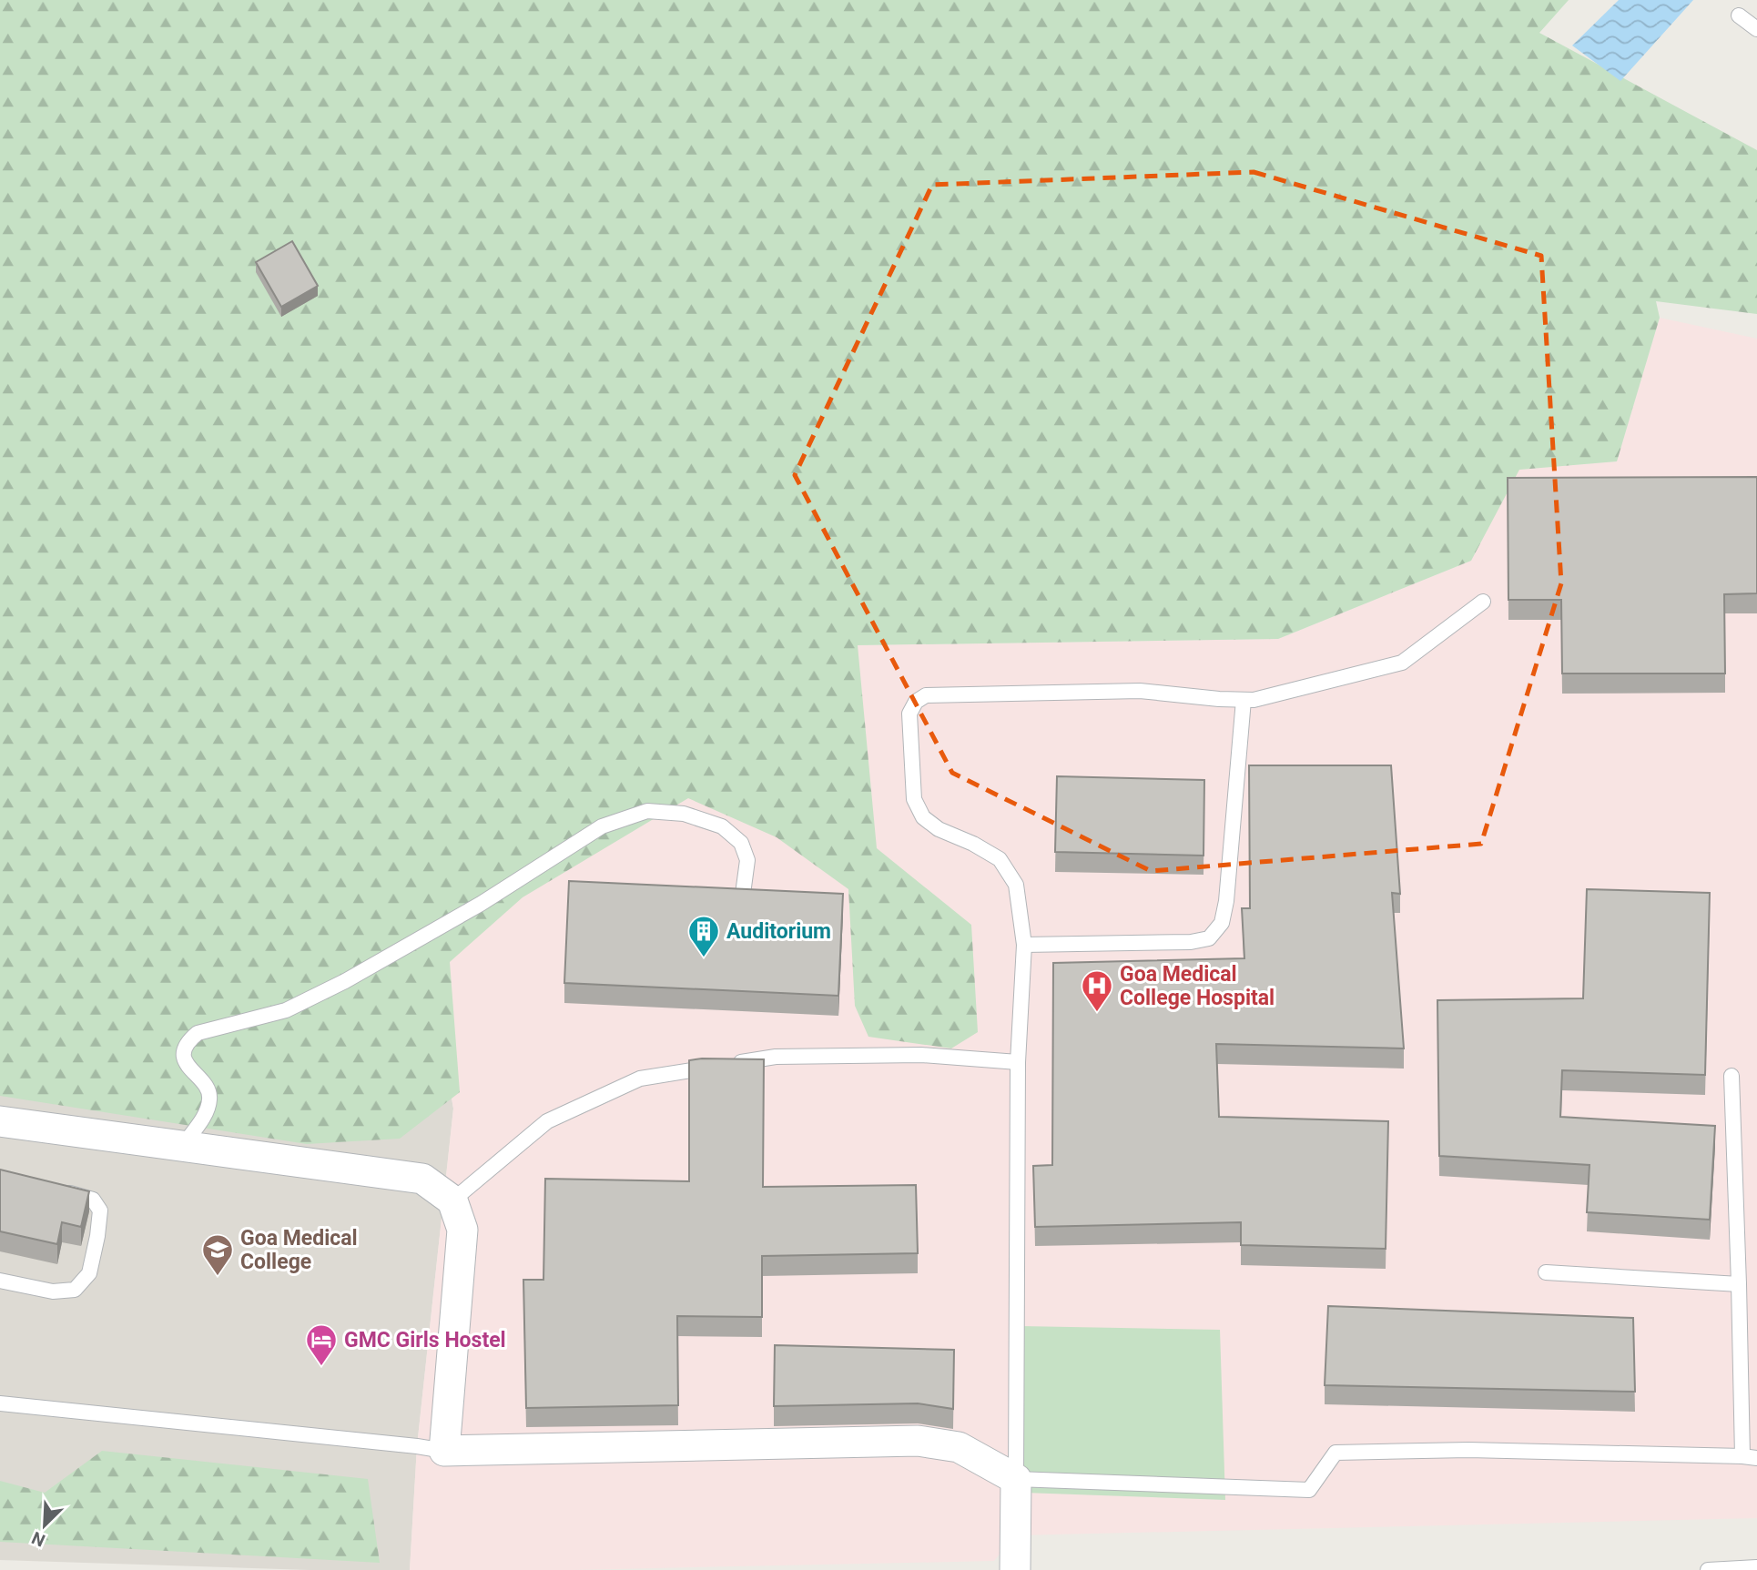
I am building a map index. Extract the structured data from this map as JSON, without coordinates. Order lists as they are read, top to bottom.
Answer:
{
  "places": {
    "building": ["Auditorium"],
    "hospital": ["Goa Medical College Hospital"],
    "school or university": ["Goa Medical College"],
    "hotel": ["GMC Girls Hostel"]
  },
  "north": "bottom left"
}
